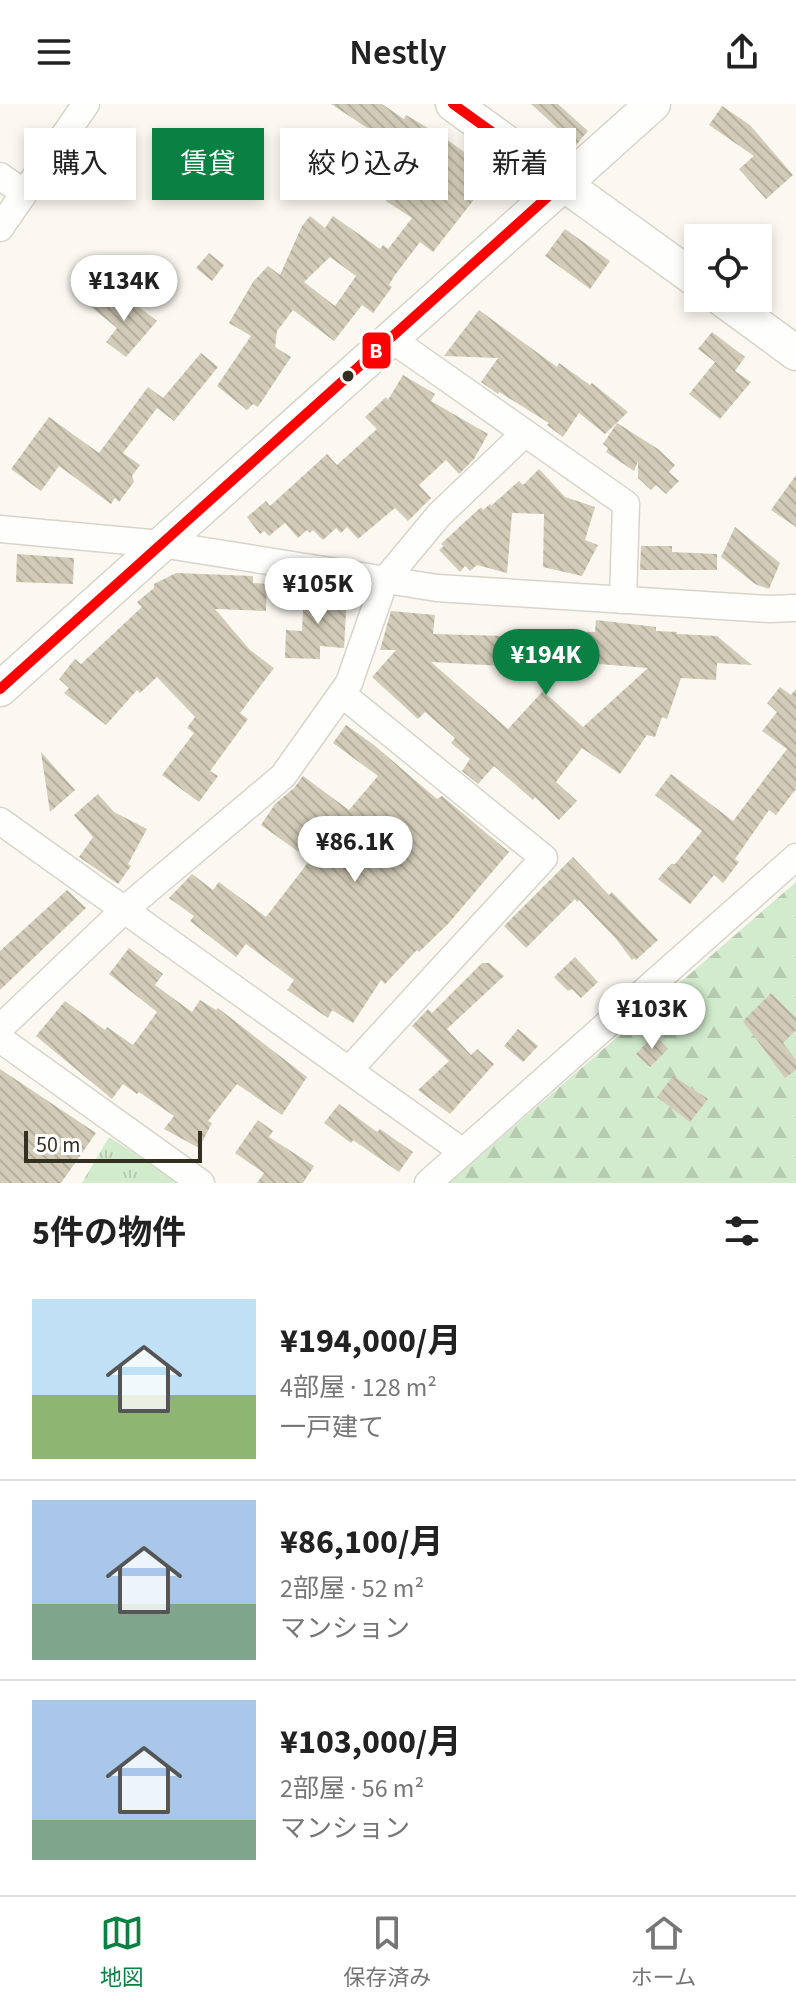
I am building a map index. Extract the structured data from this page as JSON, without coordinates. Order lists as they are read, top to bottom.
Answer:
{
  "lines": ["transit line B"],
  "scale_bar": "50 m",
  "page": {
    "header": "Nestly",
    "chip": [
      "購入",
      "賃貸",
      "絞り込み",
      "新着"
    ],
    "price": [
      "¥134K",
      "¥105K",
      "¥194K",
      "¥86.1K",
      "¥103K"
    ],
    "scale": "50 m",
    "heading": "5件の物件",
    "list": [
      {
        "name": "¥194,000/月",
        "note": "4部屋 · 128 m² · 一戸建て"
      },
      {
        "name": "¥86,100/月",
        "note": "2部屋 · 52 m² · マンション"
      },
      {
        "name": "¥103,000/月",
        "note": "2部屋 · 56 m² · マンション"
      }
    ],
    "tabs": ["地図", "保存済み", "ホーム"]
  }
}
